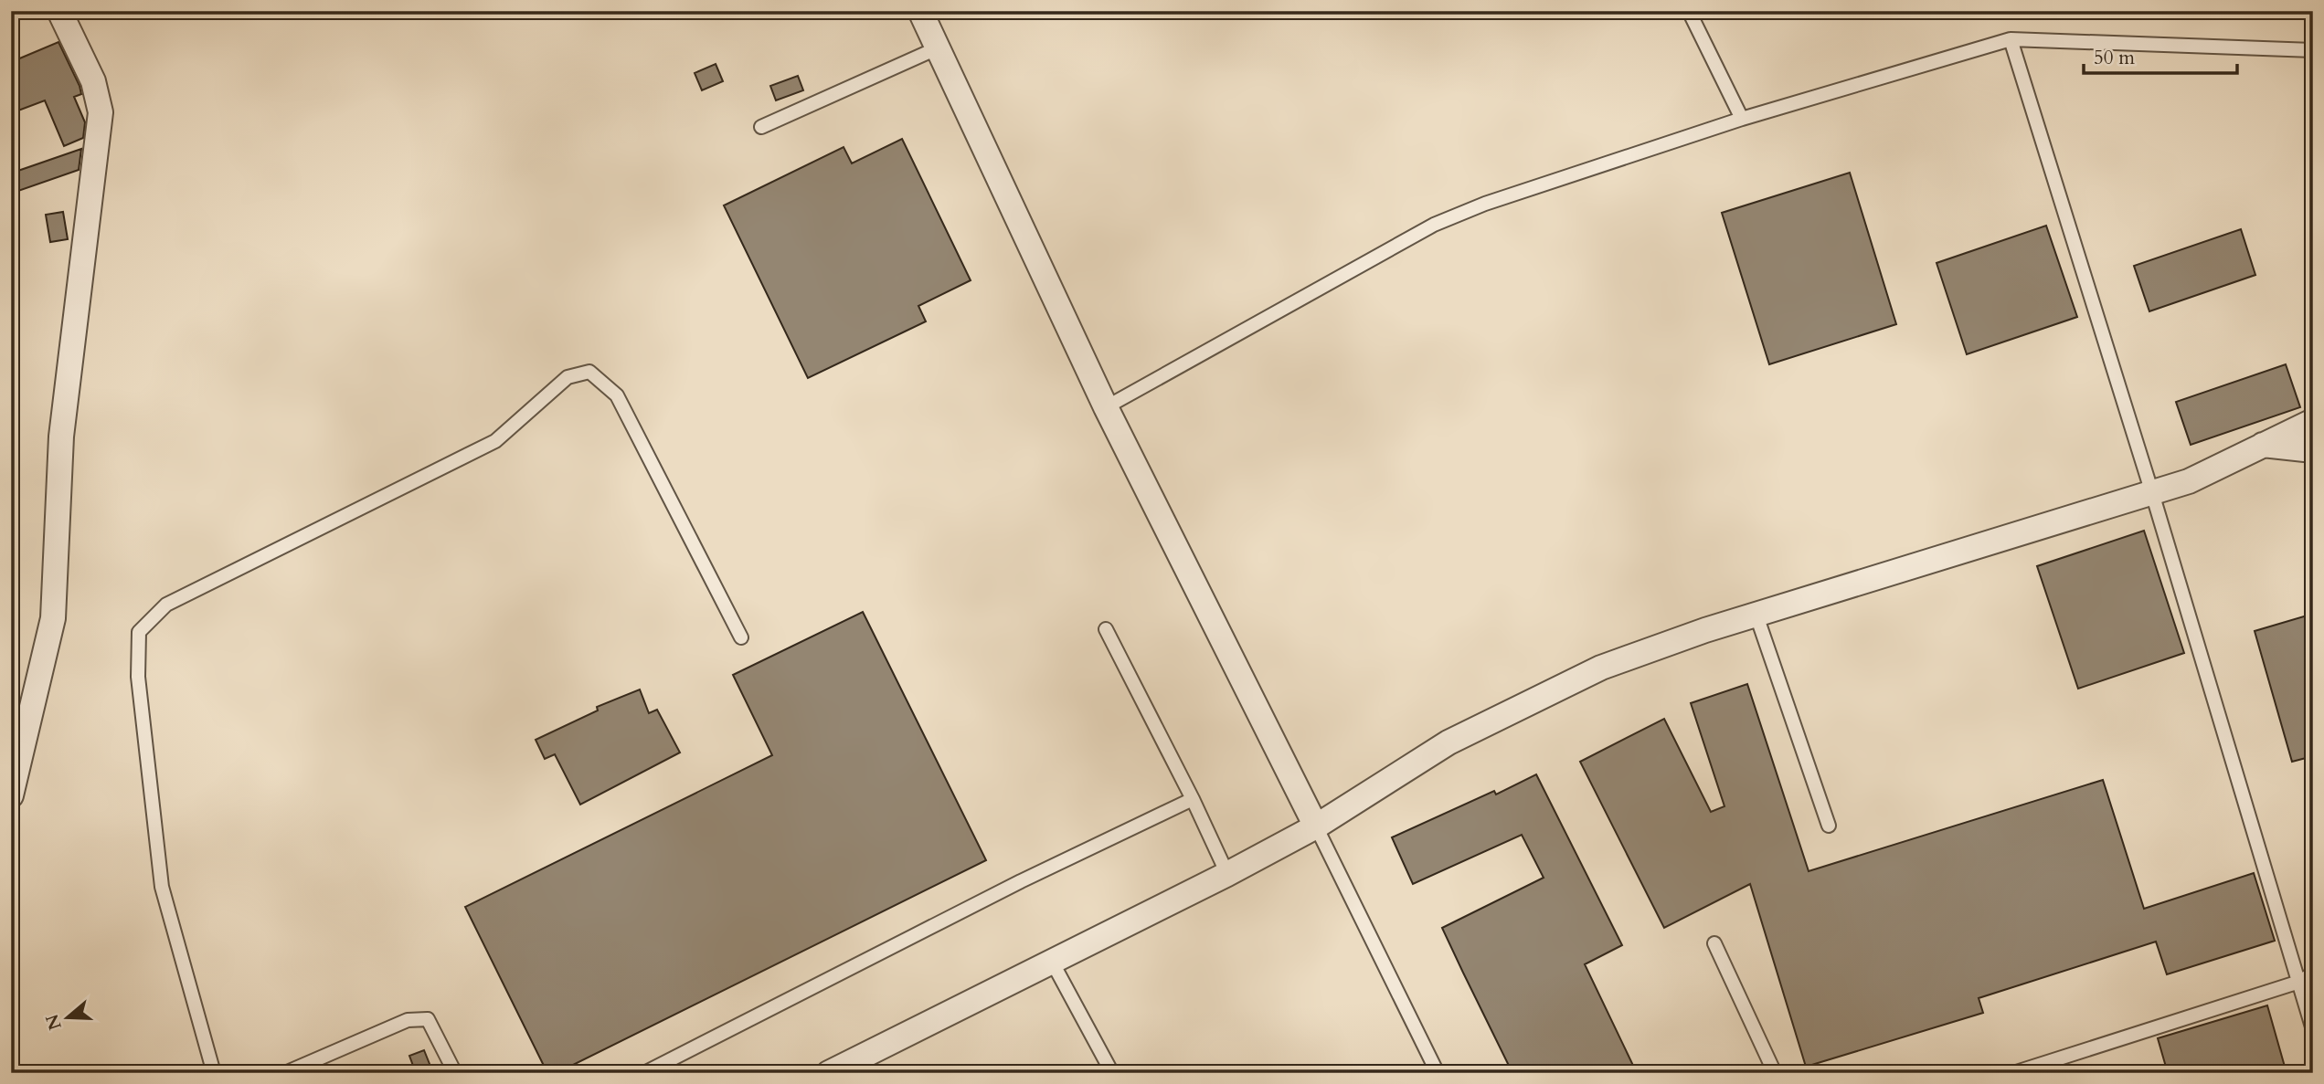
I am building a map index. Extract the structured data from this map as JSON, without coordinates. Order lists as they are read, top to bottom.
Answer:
{
  "scale_bar": "50 m",
  "north": "left"
}
